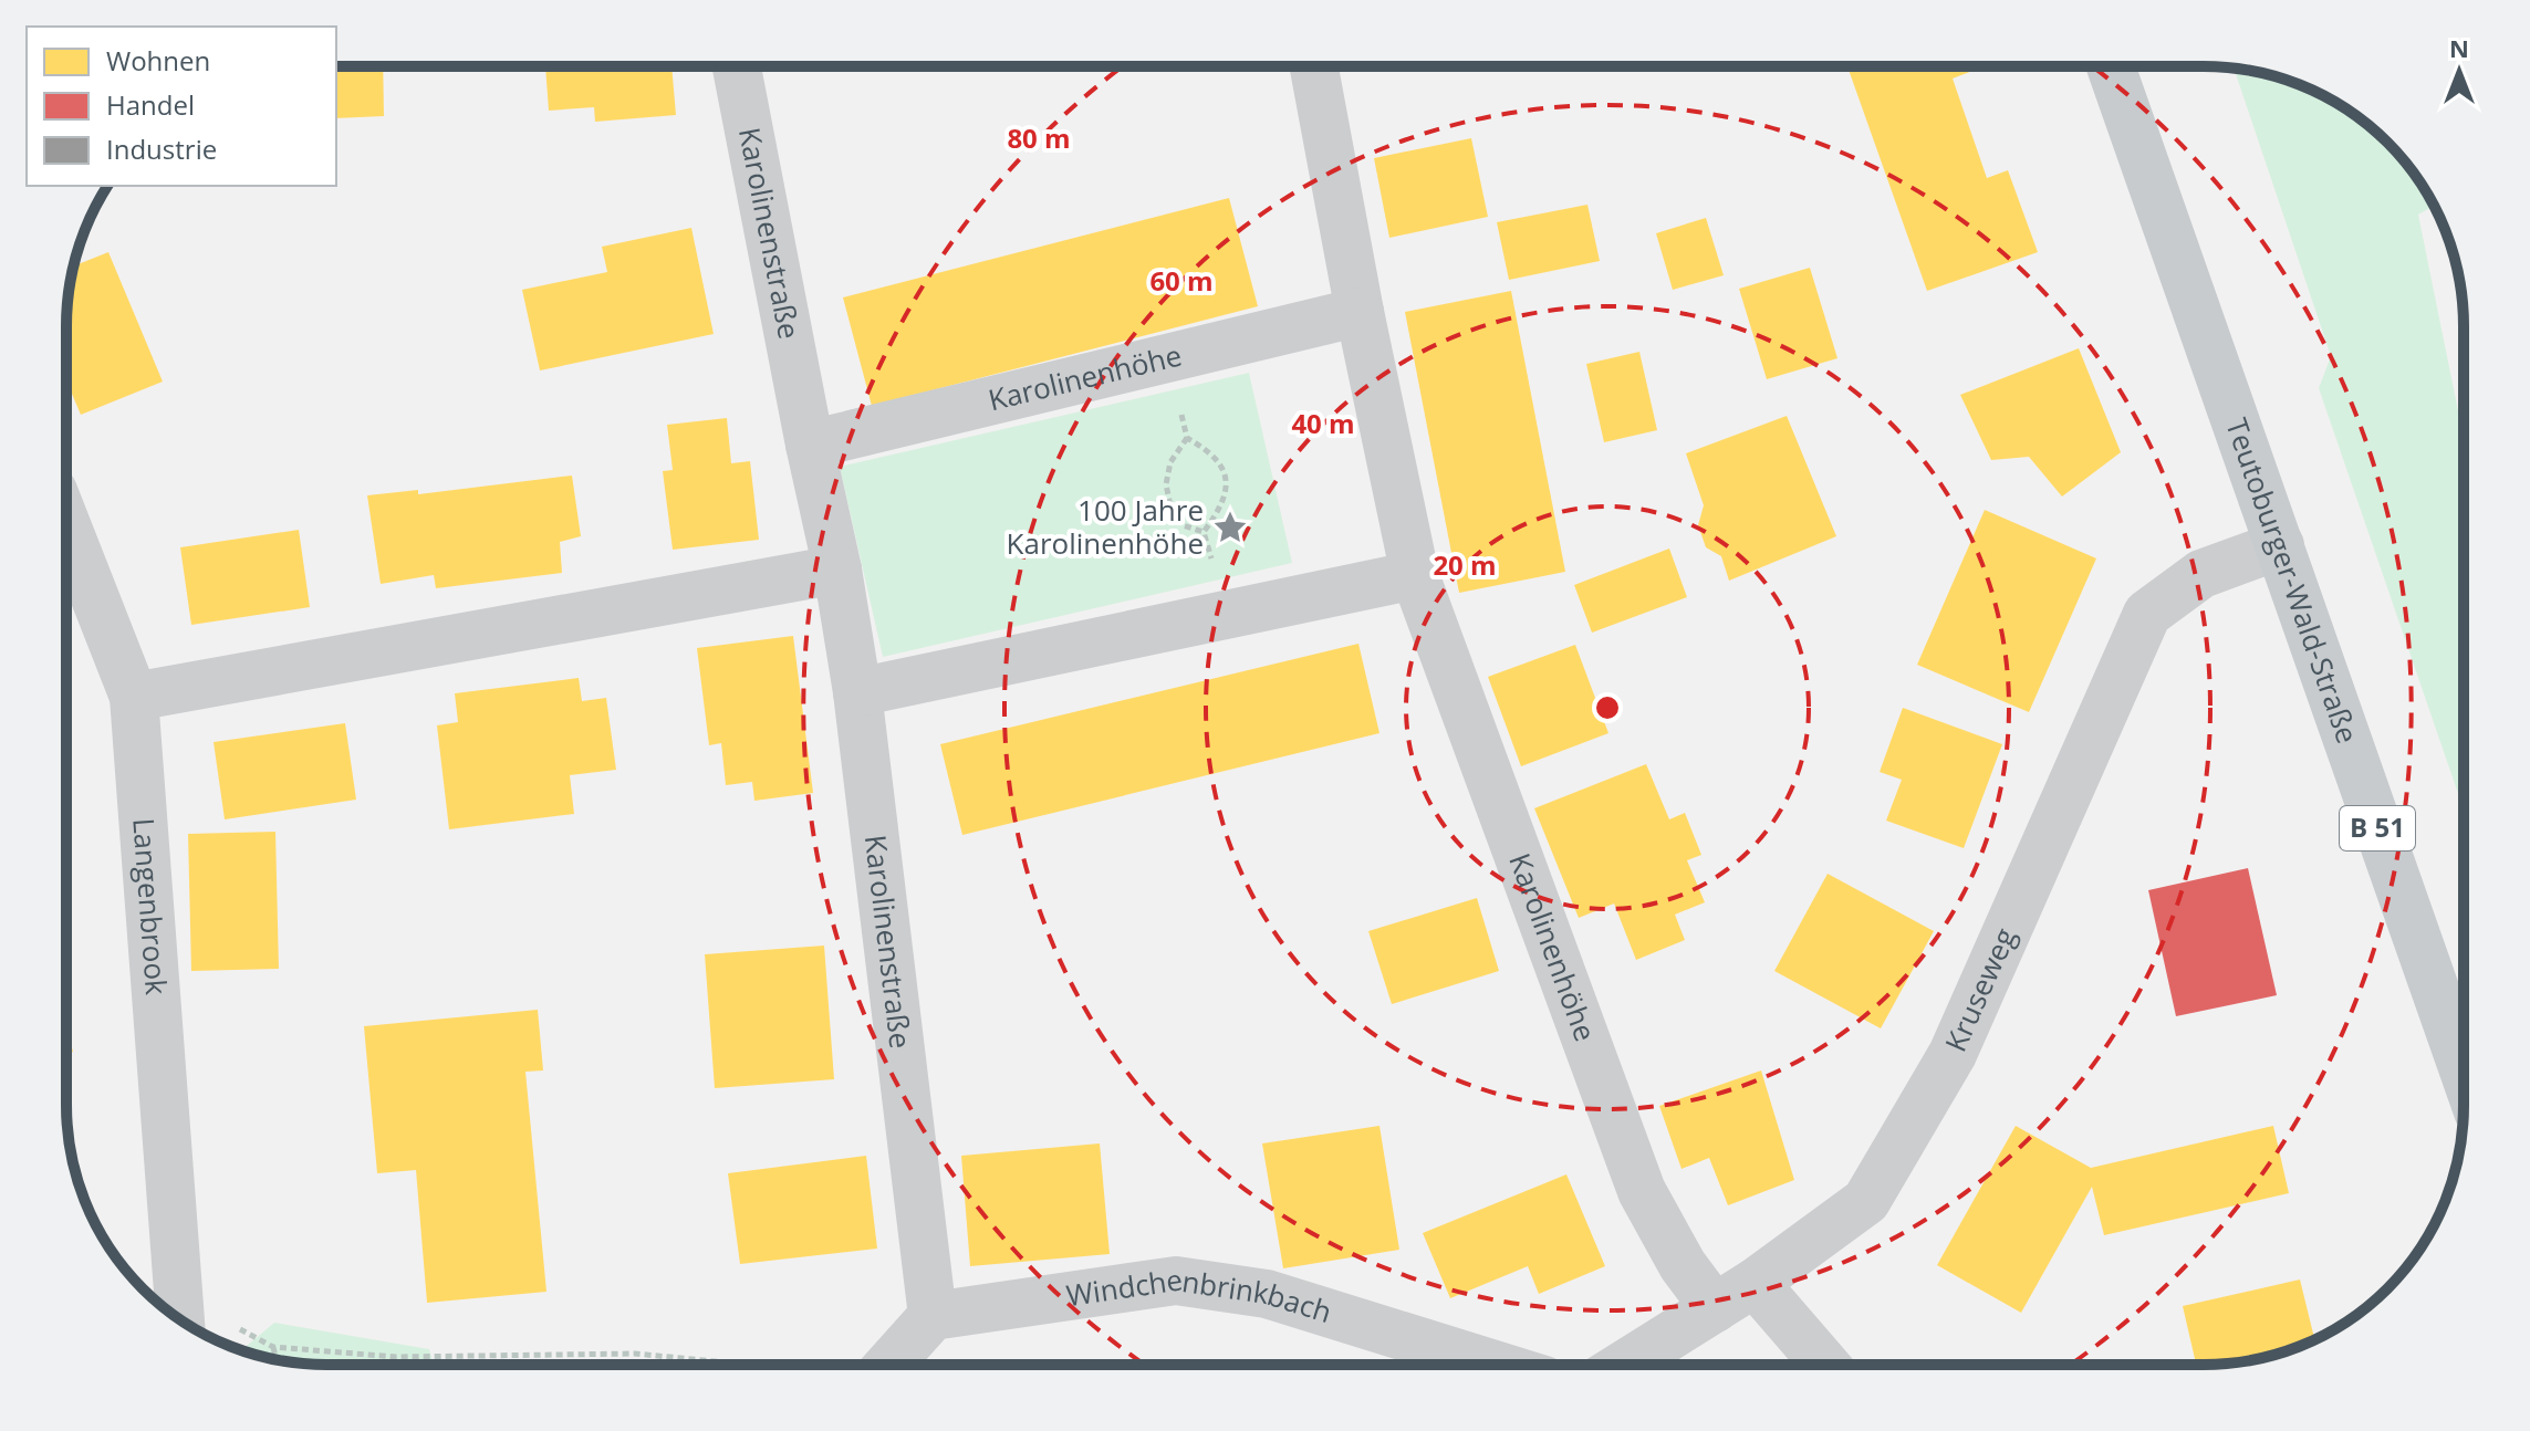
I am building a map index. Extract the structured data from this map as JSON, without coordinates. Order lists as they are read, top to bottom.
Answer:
{
  "streets": {
    "main road": ["Teutoburger-Wald-Straße", "B 51"],
    "street": [
      "Karolinenstraße",
      "Karolinenhöhe",
      "Langenbrook",
      "Kruseweg",
      "Windchenbrinkbach"
    ]
  },
  "crossings": [
    ["Karolinenstraße", "Karolinenhöhe"],
    ["Karolinenstraße", "Windchenbrinkbach"],
    ["Karolinenhöhe", "Kruseweg"],
    ["Teutoburger-Wald-Straße", "Kruseweg"]
  ],
  "places": {
    "place": ["100 Jahre Karolinenhöhe"]
  },
  "legend": ["Wohnen", "Handel", "Industrie"],
  "north": "top",
  "rings": [
    "80 m",
    "60 m",
    "40 m",
    "20 m"
  ]
}
